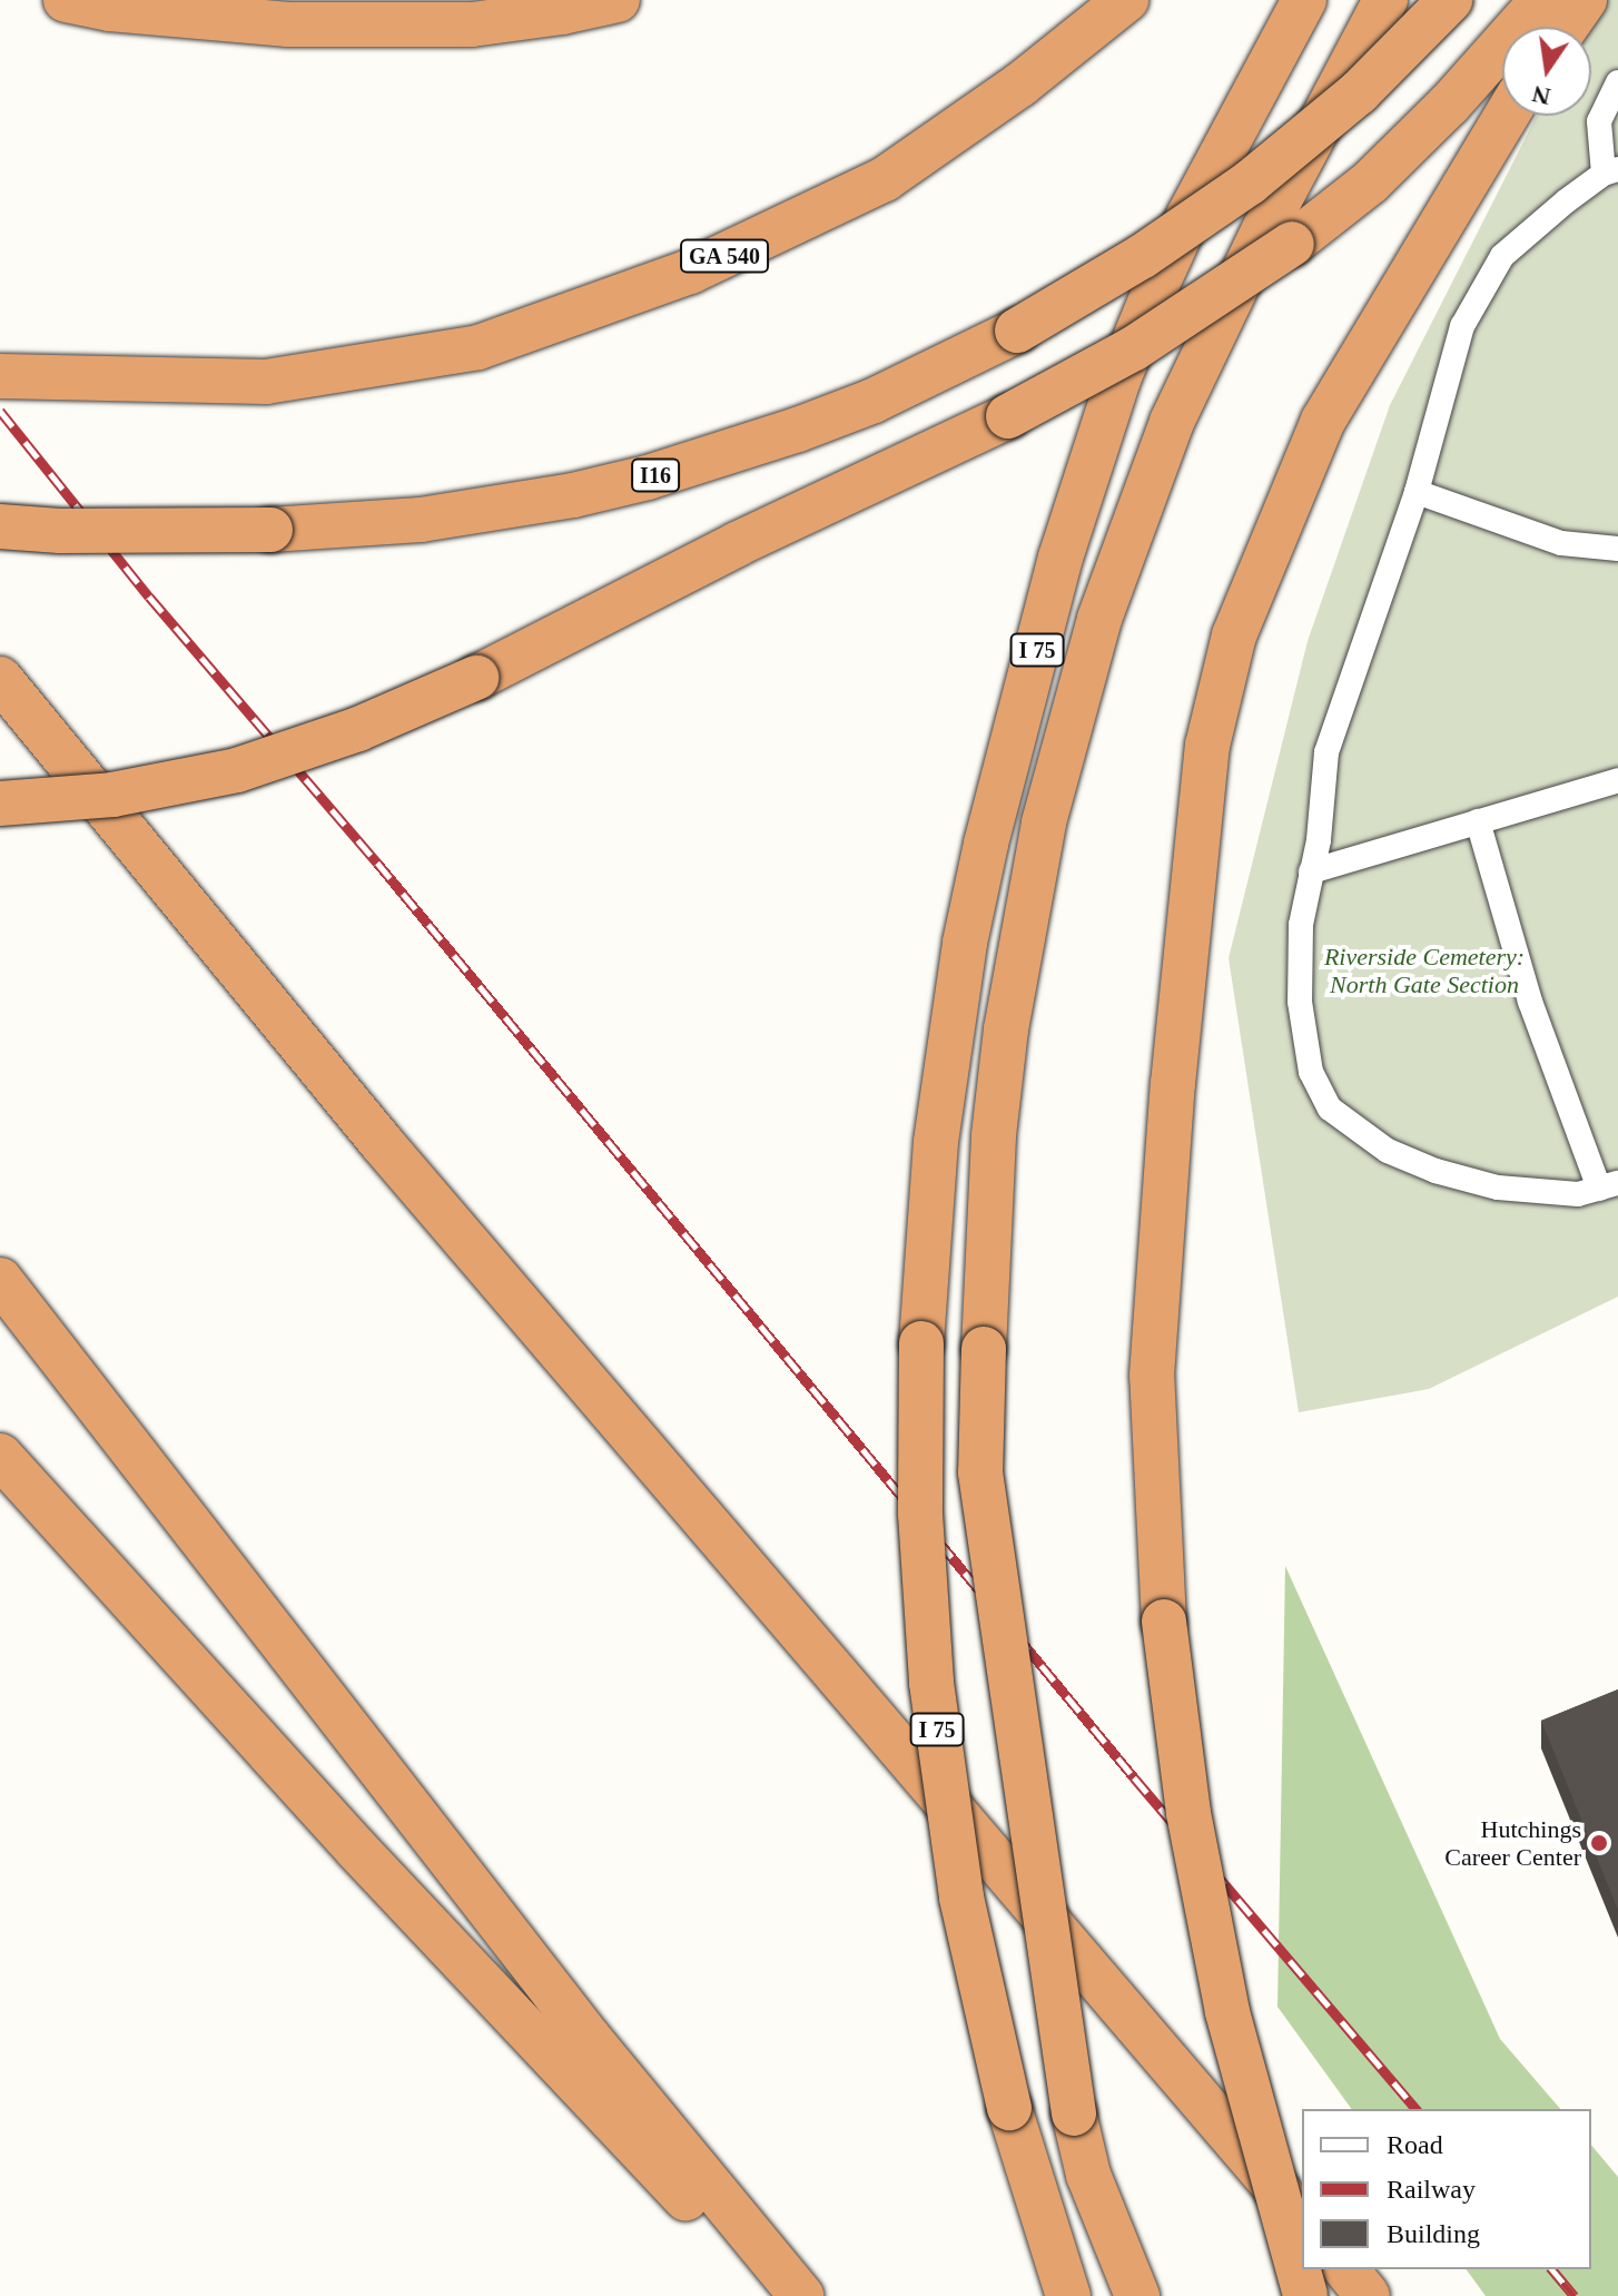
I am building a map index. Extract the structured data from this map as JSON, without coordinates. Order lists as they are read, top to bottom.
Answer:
{
  "streets": {
    "highway": ["GA 540", "I16", "I 75"]
  },
  "parks": ["Riverside Cemetery: North Gate Section"],
  "places": ["Hutchings Career Center"],
  "legend": ["Road", "Railway", "Building"],
  "north": "bottom"
}
